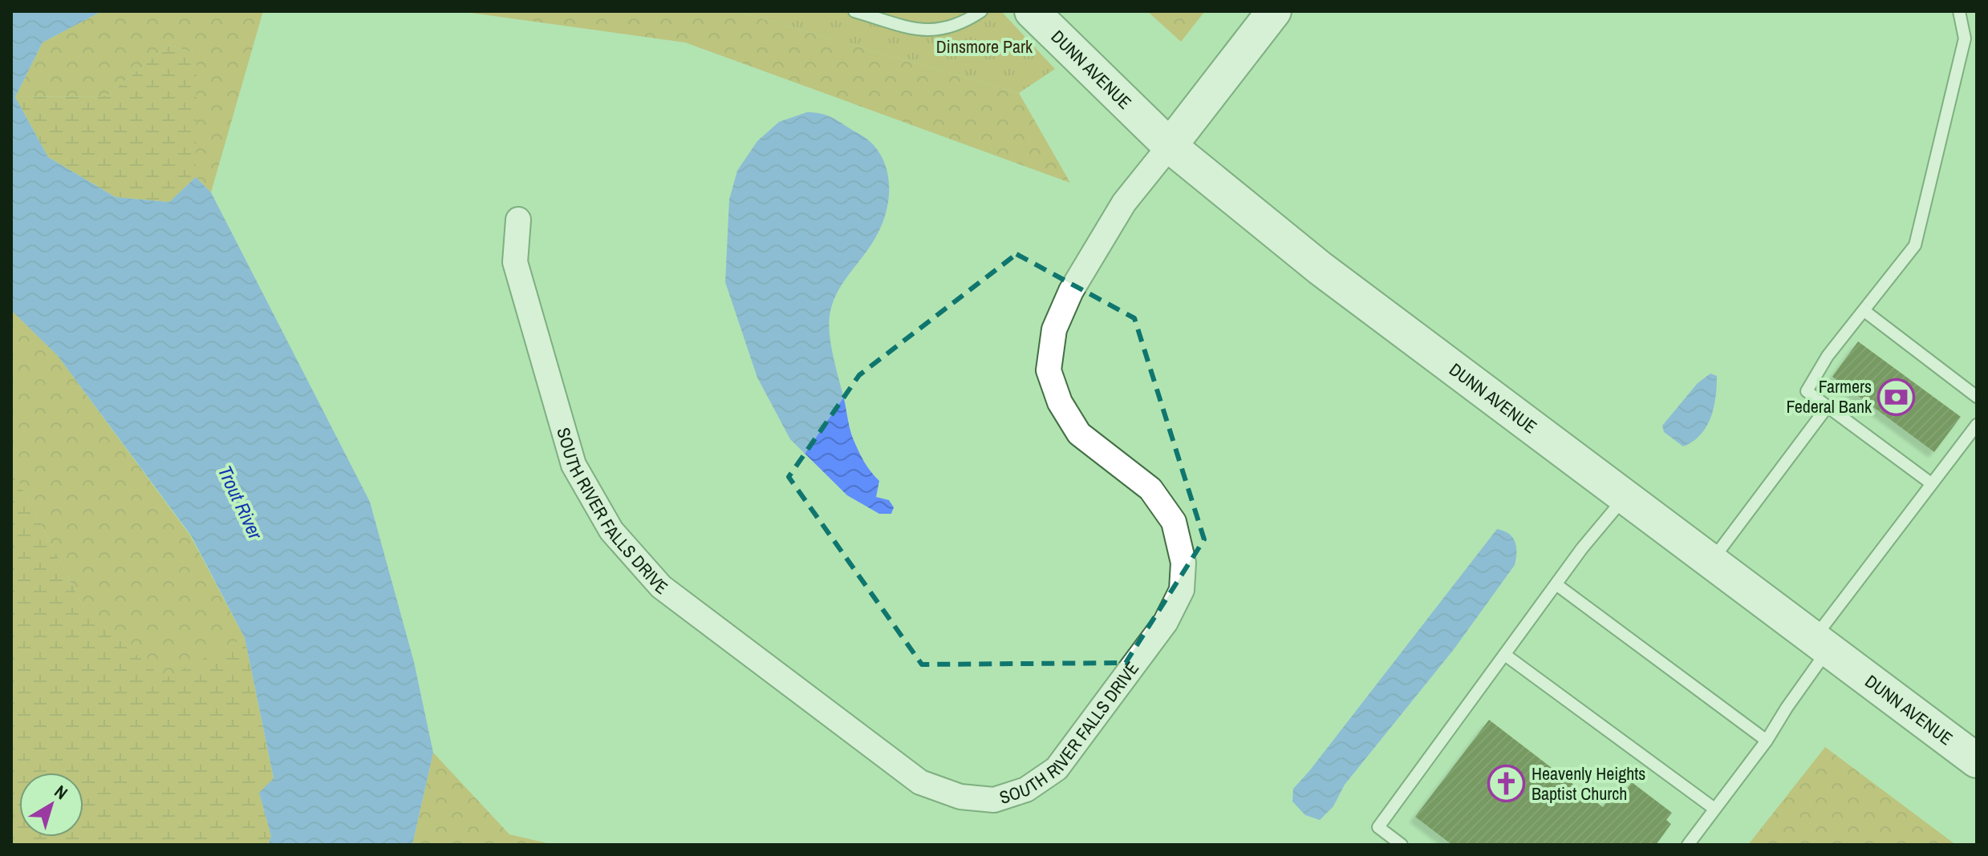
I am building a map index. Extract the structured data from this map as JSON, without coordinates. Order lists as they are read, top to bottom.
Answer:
{
  "streets": {
    "main road": ["DUNN AVENUE"],
    "street": ["SOUTH RIVER FALLS DRIVE"]
  },
  "crossings": [
    ["DUNN AVENUE", "SOUTH RIVER FALLS DRIVE"]
  ],
  "water": ["Trout River"],
  "parks": ["Dinsmore Park"],
  "places": {
    "bank": ["Farmers Federal Bank"],
    "church": ["Heavenly Heights Baptist Church"]
  },
  "north": "top right"
}
